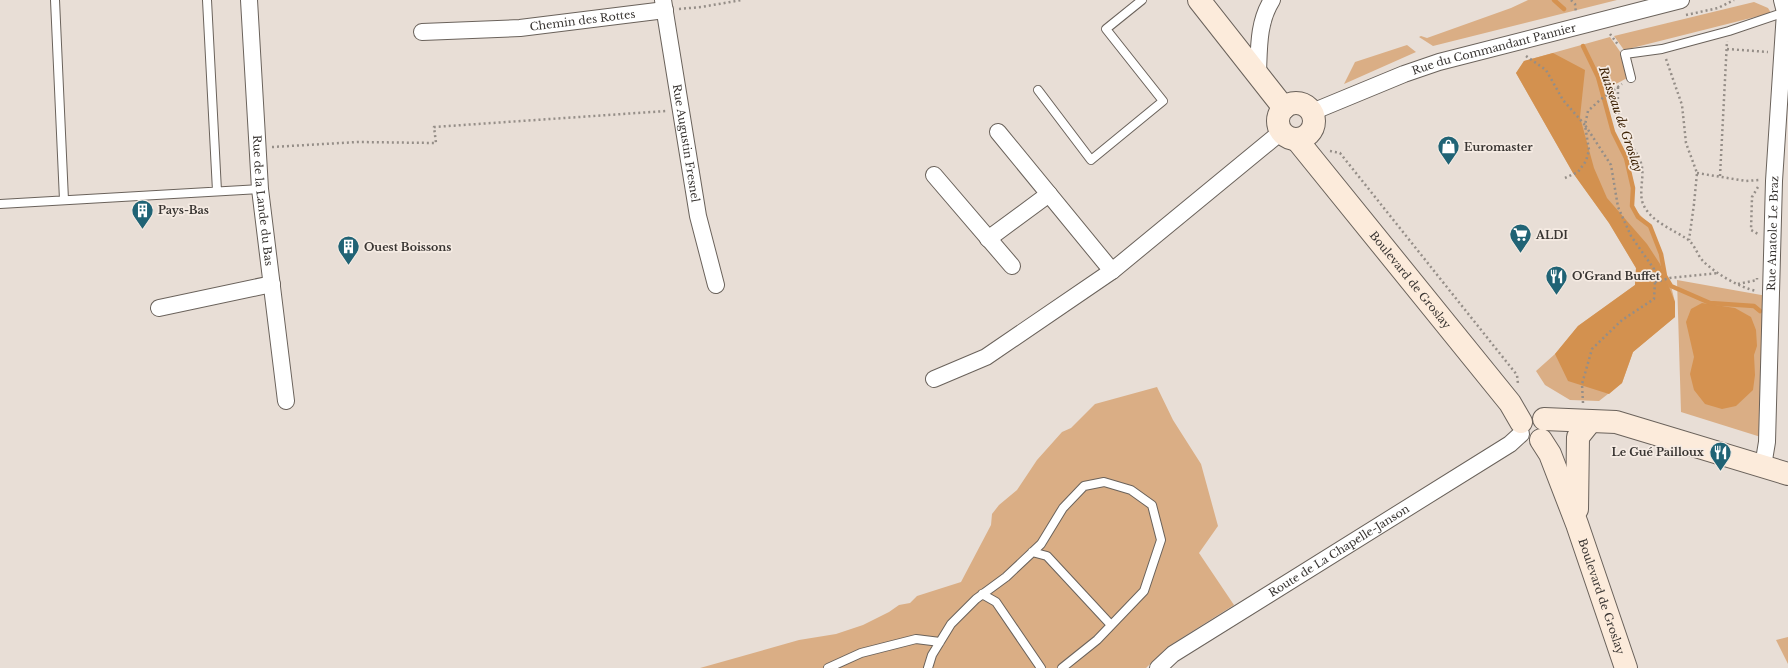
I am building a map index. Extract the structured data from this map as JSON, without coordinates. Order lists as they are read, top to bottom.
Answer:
{
  "streets": {
    "main road": ["Boulevard de Groslay"],
    "street": [
      "Chemin des Rottes",
      "Rue du Commandant Pannier",
      "Rue Augustin Fresnel",
      "Rue de la Lande du Bas",
      "Rue Anatole Le Braz",
      "Route de La Chapelle-Janson"
    ]
  },
  "crossings": [
    ["Chemin des Rottes", "Rue Augustin Fresnel"],
    ["Rue du Commandant Pannier", "Boulevard de Groslay"],
    ["Boulevard de Groslay", "Route de La Chapelle-Janson"]
  ],
  "water": ["Ruisseau de Groslay"],
  "places": {
    "shop": ["Euromaster"],
    "building": ["Pays-Bas", "Ouest Boissons"],
    "supermarket": ["ALDI"],
    "restaurant": ["O'Grand Buffet", "Le Gué Pailloux"]
  }
}
